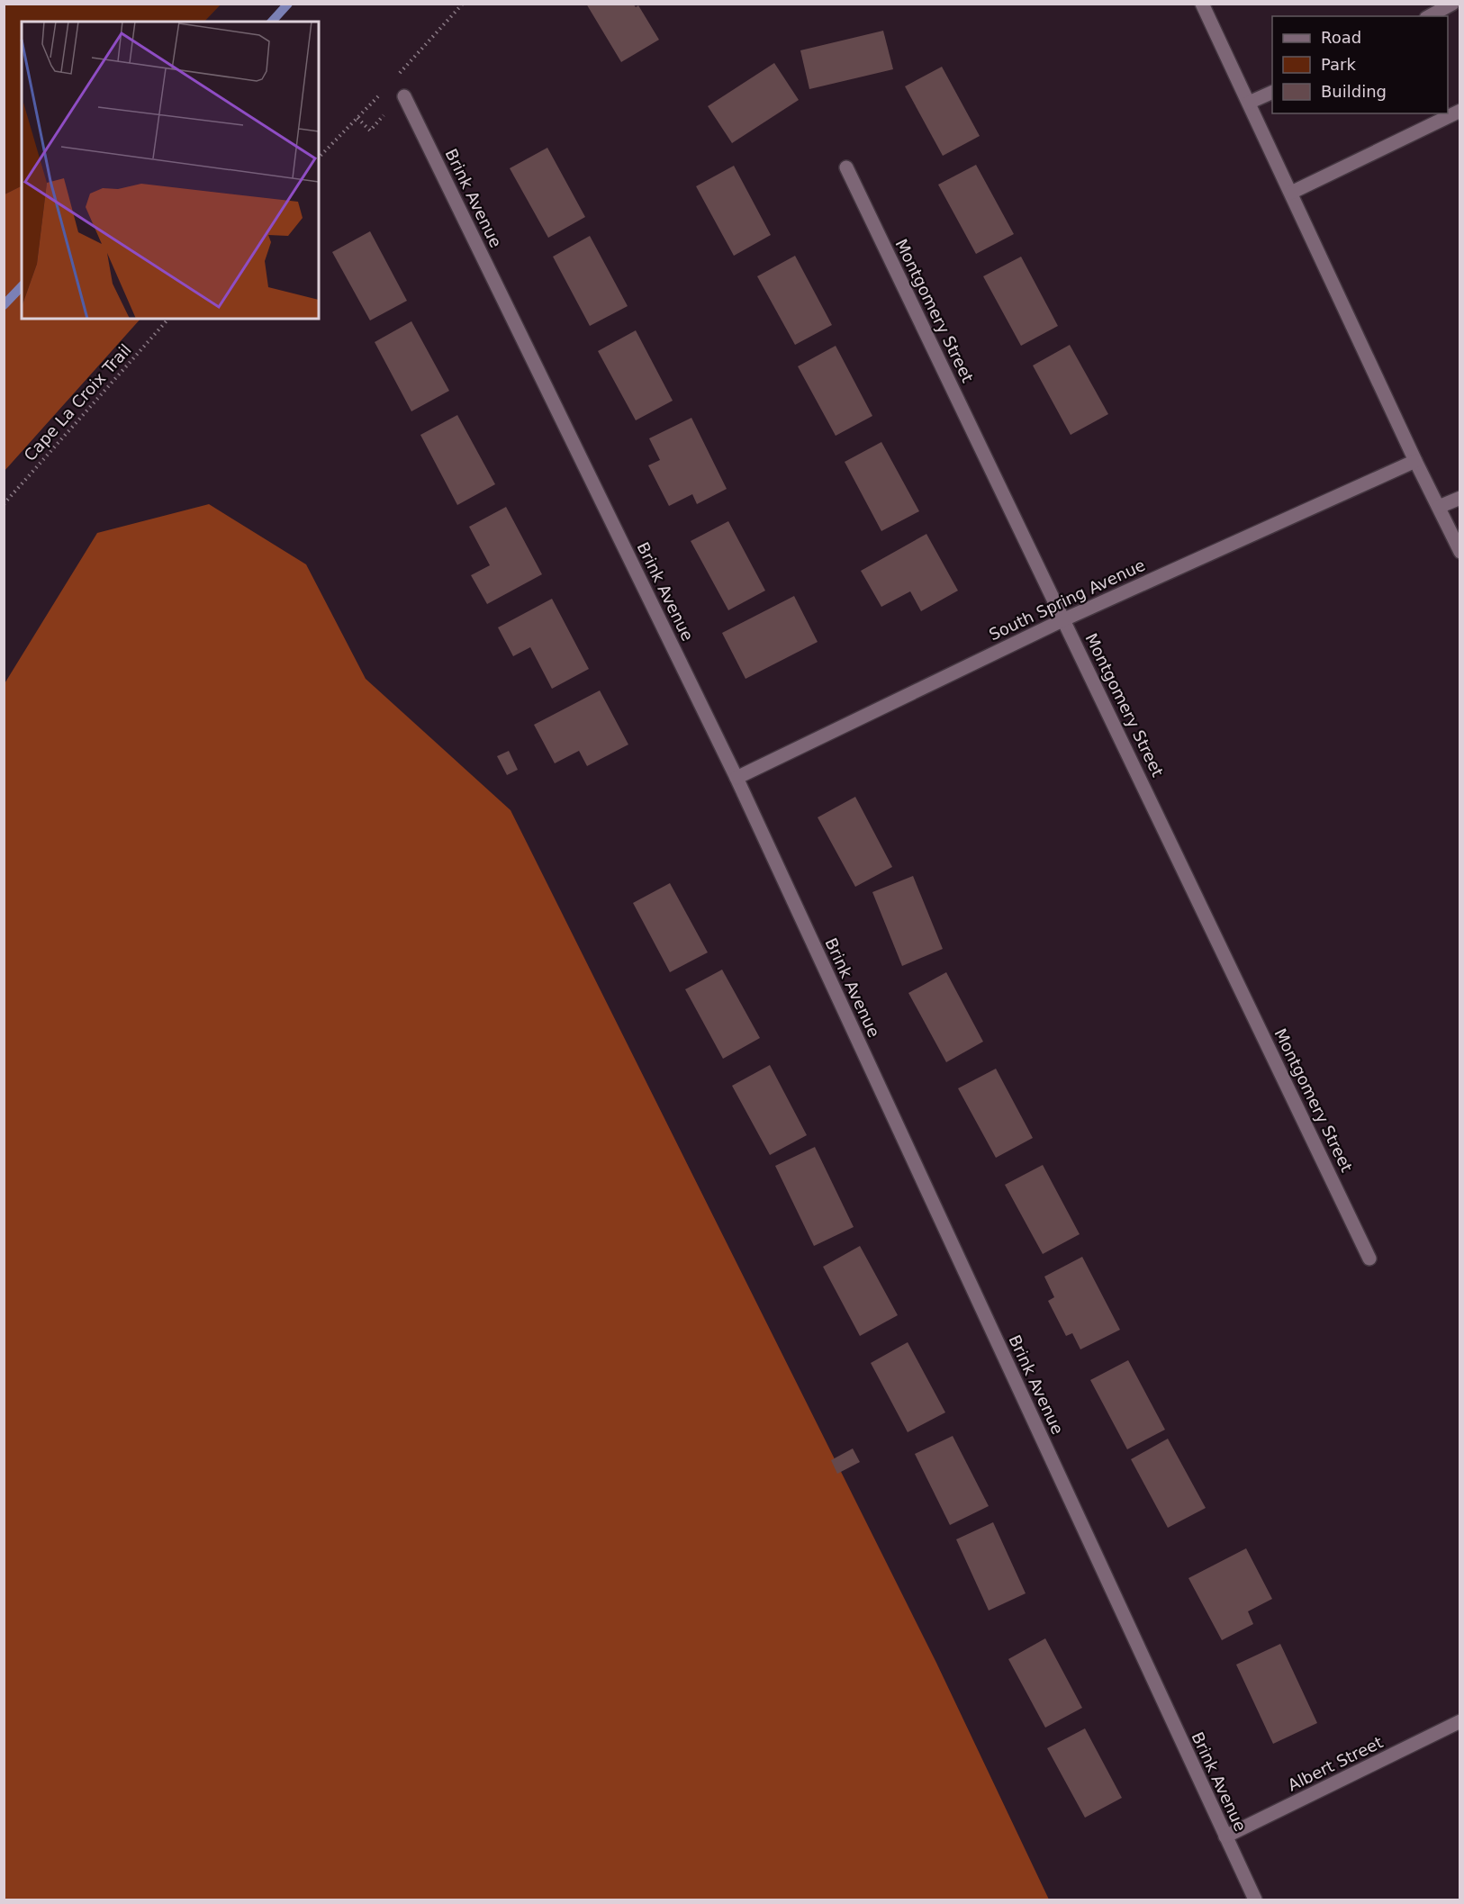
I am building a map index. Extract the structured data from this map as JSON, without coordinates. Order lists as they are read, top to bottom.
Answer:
{
  "streets": {
    "street": [
      "Brink Avenue",
      "Montgomery Street",
      "South Spring Avenue",
      "Albert Street"
    ],
    "path": ["Cape La Croix Trail"]
  },
  "crossings": [
    ["Brink Avenue", "South Spring Avenue"],
    ["Brink Avenue", "Albert Street"],
    ["Montgomery Street", "South Spring Avenue"]
  ],
  "legend": ["Road", "Park", "Building"]
}
